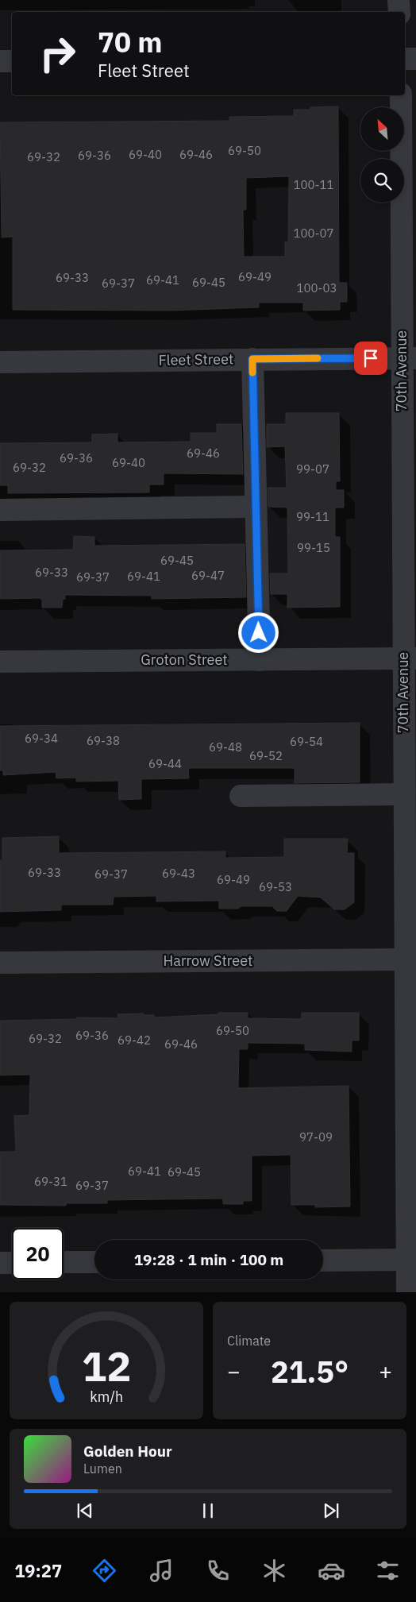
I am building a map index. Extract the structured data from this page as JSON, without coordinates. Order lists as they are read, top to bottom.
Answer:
{
  "streets": {
    "street": [
      "Fleet Street",
      "70th Avenue",
      "Groton Street",
      "Harrow Street"
    ]
  },
  "crossings": [
    ["Fleet Street", "70th Avenue"],
    ["70th Avenue", "Groton Street"],
    ["70th Avenue", "Harrow Street"]
  ],
  "house_numbers": [
    "69-50",
    "69-40",
    "69-46",
    "69-36",
    "69-32",
    "100-11",
    "100-07",
    "69-49",
    "69-33",
    "69-41",
    "69-45",
    "69-37",
    "100-03",
    "69-46",
    "69-36",
    "69-40",
    "69-32",
    "99-07",
    "99-11",
    "99-15",
    "69-45",
    "69-33",
    "69-47",
    "69-41",
    "69-37",
    "69-34",
    "69-38",
    "69-54",
    "69-48",
    "69-52",
    "69-44",
    "69-33",
    "69-43",
    "69-37",
    "69-49",
    "69-53",
    "69-50",
    "69-36",
    "69-32",
    "69-42",
    "69-46",
    "97-09",
    "69-41",
    "69-45",
    "69-31",
    "69-37"
  ],
  "north": "top left",
  "page": {
    "turn": ["70 m", "Fleet Street"],
    "limit": "20",
    "trip": "19:28 · 1 min · 100 m",
    "tile": "Climate",
    "heat": ["−", "21.5°", "+"],
    "song": ["Golden Hour", "Lumen"],
    "tabs": "19:27",
    "gauge": ["12", "km/h"]
  }
}
